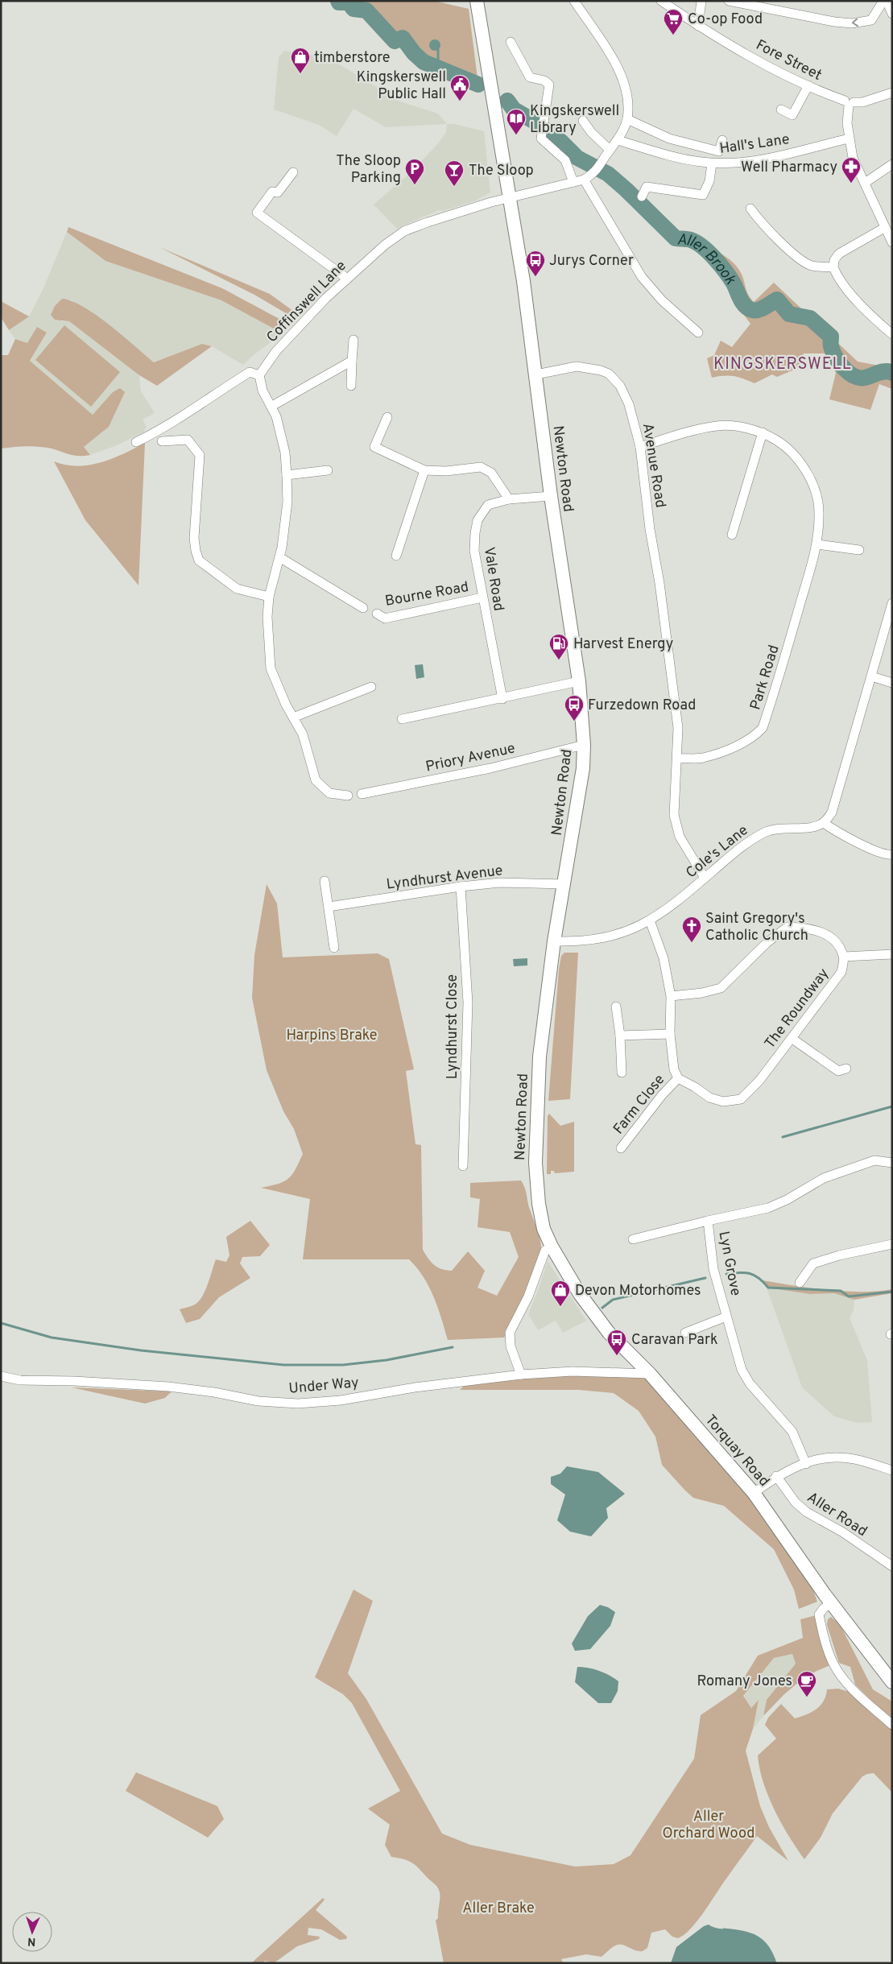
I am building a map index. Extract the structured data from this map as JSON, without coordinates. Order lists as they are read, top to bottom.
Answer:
{
  "streets": {
    "street": [
      "Fore Street",
      "Hall's Lane",
      "Coffinswell Lane",
      "Avenue Road",
      "Newton Road",
      "Vale Road",
      "Bourne Road",
      "Park Road",
      "Priory Avenue",
      "Cole's Lane",
      "Lyndhurst Avenue",
      "The Roundway",
      "Lyndhurst Close",
      "Farm Close",
      "Lyn Grove",
      "Under Way",
      "Torquay Road",
      "Aller Road"
    ]
  },
  "crossings": [
    ["Coffinswell Lane", "Newton Road"],
    ["Avenue Road", "Newton Road"],
    ["Avenue Road", "Park Road"],
    ["Avenue Road", "Cole's Lane"],
    ["Newton Road", "Vale Road"],
    ["Newton Road", "Priory Avenue"],
    ["Newton Road", "Cole's Lane"],
    ["Newton Road", "Lyndhurst Avenue"],
    ["Newton Road", "Torquay Road"],
    ["Vale Road", "Bourne Road"],
    ["Lyndhurst Avenue", "Lyndhurst Close"],
    ["The Roundway", "Farm Close"],
    ["Under Way", "Torquay Road"]
  ],
  "districts": ["KINGSKERSWELL"],
  "water": ["Aller Brook"],
  "parks": ["Harpins Brake", "Aller Orchard Wood", "Aller Brake"],
  "places": {
    "supermarket": ["Co-op Food"],
    "shop": ["timberstore", "Devon Motorhomes"],
    "public building": ["Kingskerswell Public Hall"],
    "library": ["Kingskerswell Library"],
    "pharmacy": ["Well Pharmacy"],
    "parking": ["The Sloop Parking"],
    "bar": ["The Sloop"],
    "bus stop": ["Jurys Corner", "Furzedown Road", "Caravan Park"],
    "fuel station": ["Harvest Energy"],
    "church": ["Saint Gregory's Catholic Church"],
    "cafe": ["Romany Jones"]
  },
  "north": "bottom"
}
